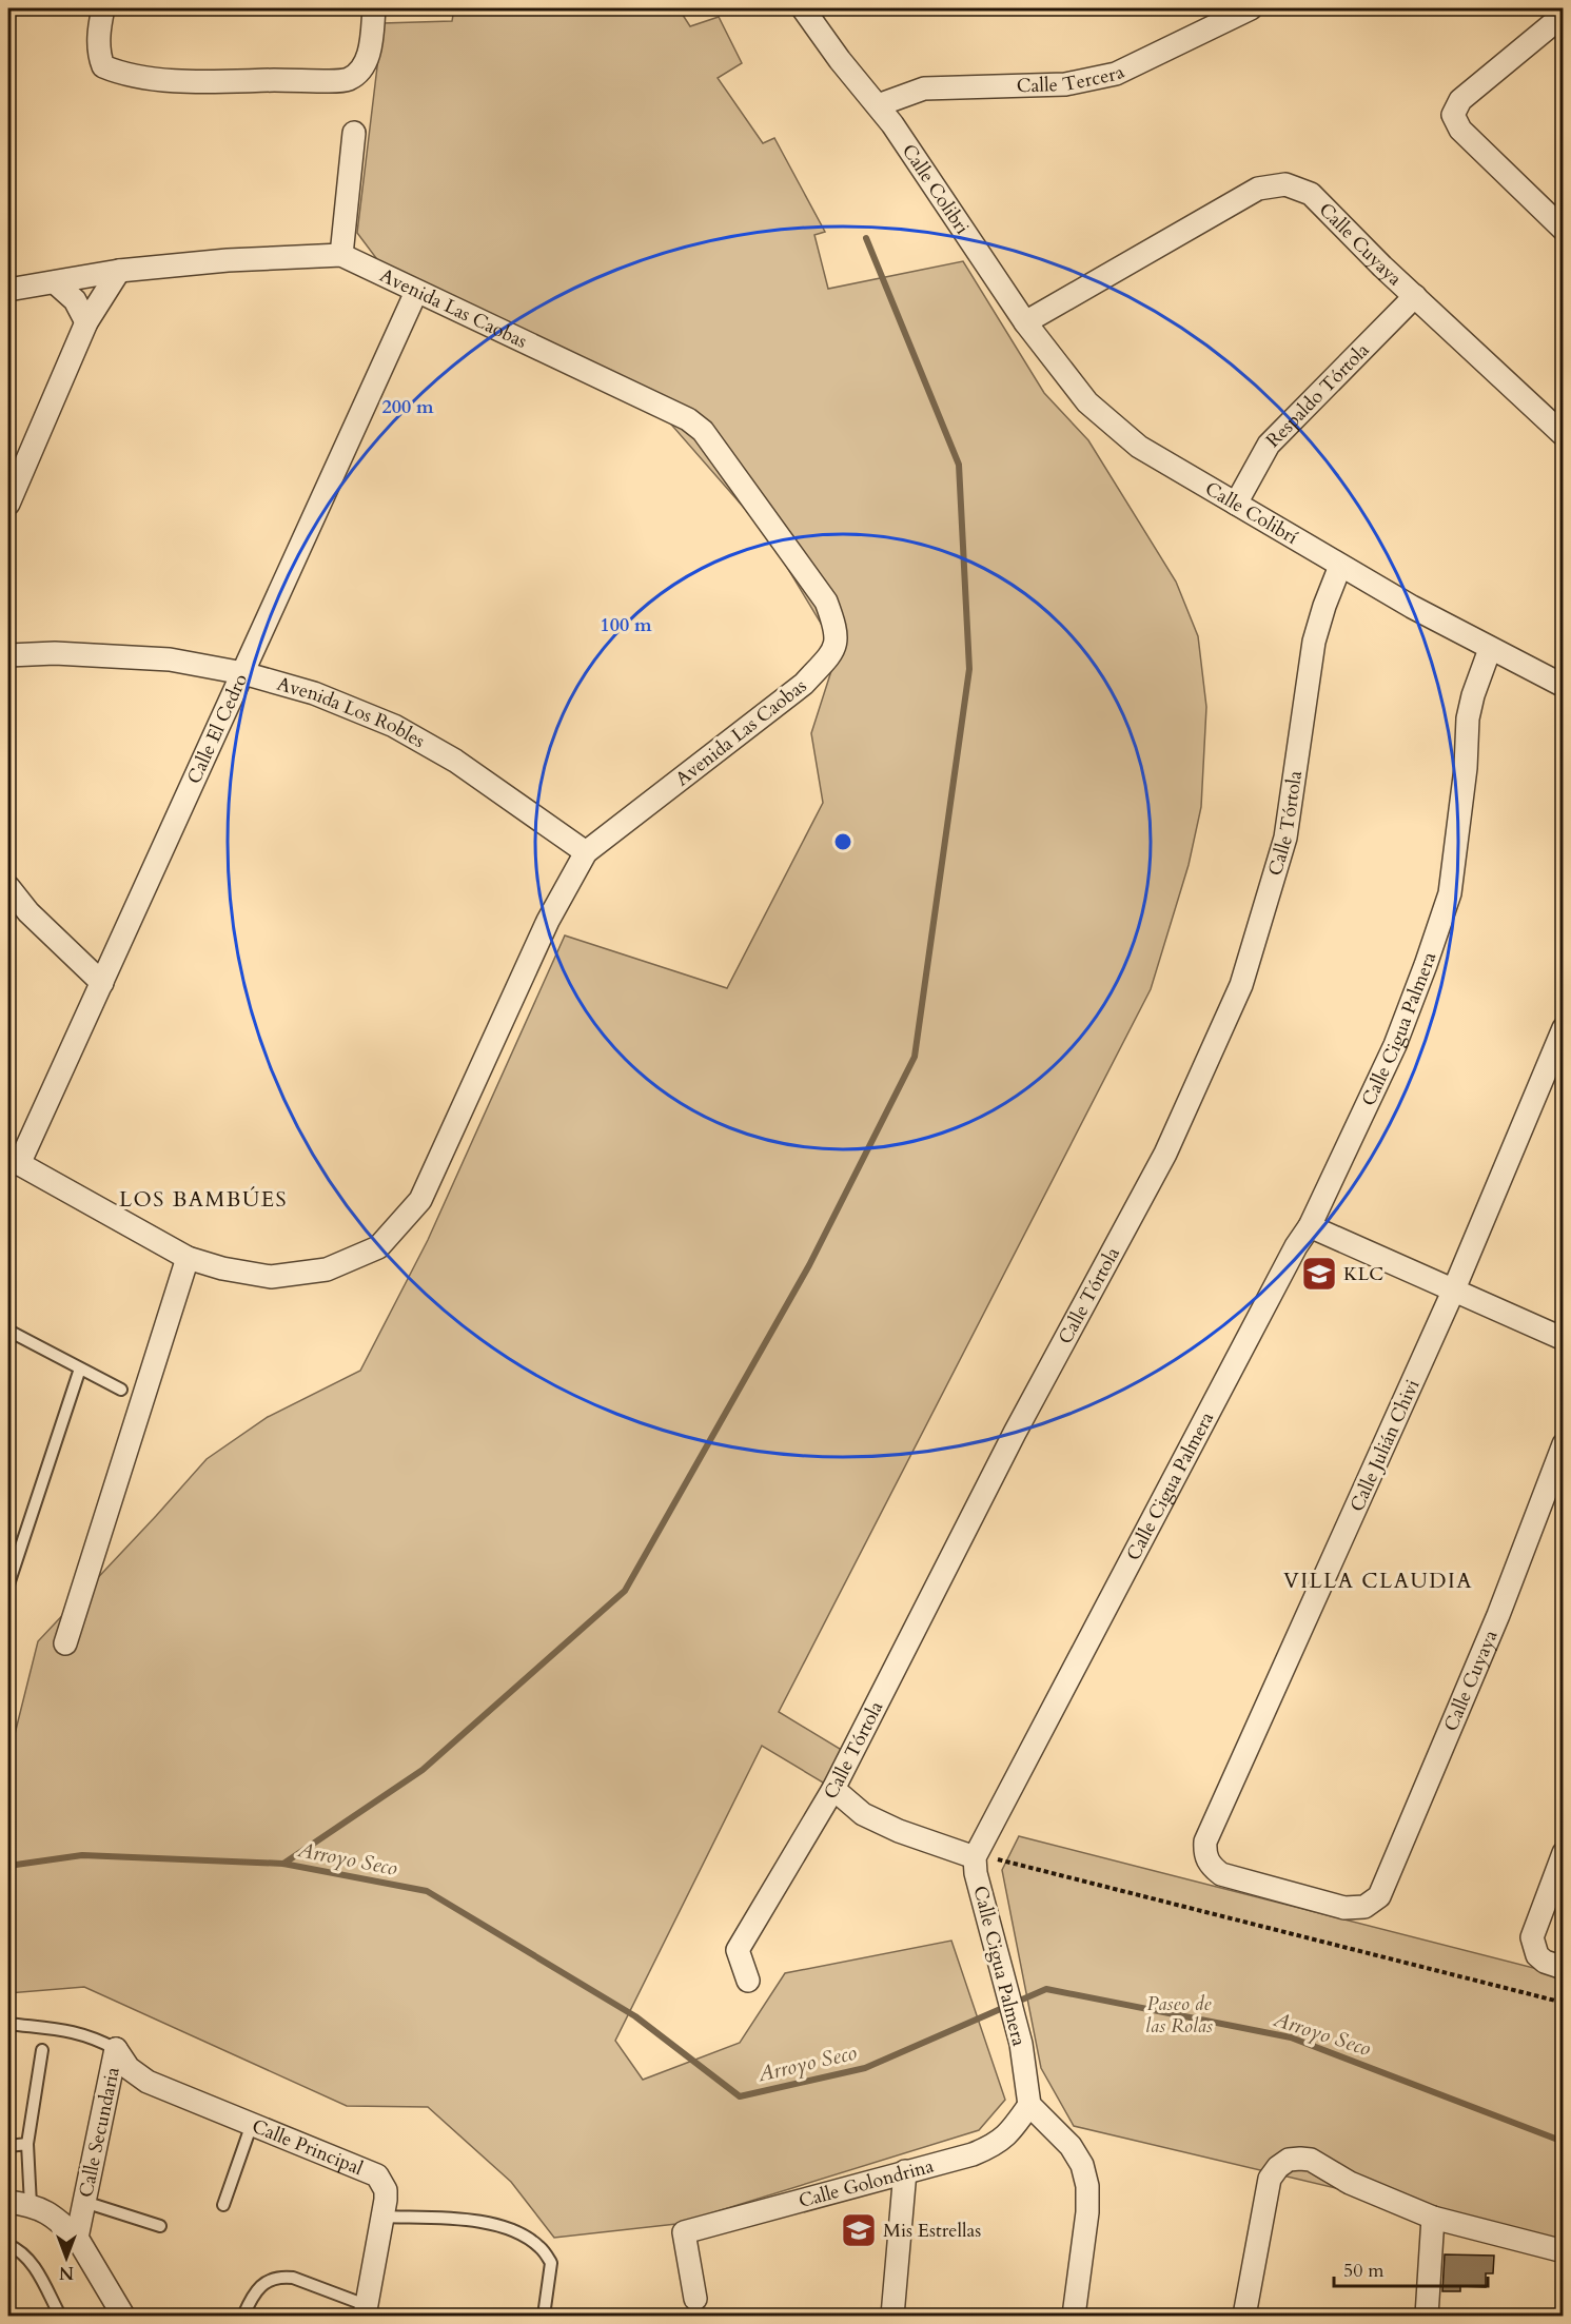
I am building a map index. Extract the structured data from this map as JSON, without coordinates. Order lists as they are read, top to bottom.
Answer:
{
  "streets": {
    "street": [
      "Calle Tercera",
      "Calle Colibri",
      "Calle Cuyaya",
      "Avenida Las Caobas",
      "Respaldo Tórtola",
      "Calle Colibrí",
      "Avenida Los Robles",
      "Calle El Cedro",
      "Calle Tórtola",
      "Calle Cigua Palmera",
      "Calle Julián Chivi",
      "Calle Secundaria",
      "Calle Principal",
      "Calle Golondrina"
    ]
  },
  "crossings": [
    ["Calle Tercera", "Calle Colibri"],
    ["Calle Colibri", "Calle Colibrí"],
    ["Calle Cuyaya", "Respaldo Tórtola"],
    ["Calle Cuyaya", "Calle Colibrí"],
    ["Calle Cuyaya", "Calle Julián Chivi"],
    ["Avenida Las Caobas", "Avenida Los Robles"],
    ["Avenida Las Caobas", "Calle El Cedro"],
    ["Respaldo Tórtola", "Calle Colibrí"],
    ["Calle Colibrí", "Calle Tórtola"],
    ["Calle Colibrí", "Calle Cigua Palmera"],
    ["Avenida Los Robles", "Calle El Cedro"],
    ["Calle Cigua Palmera", "Calle Golondrina"],
    ["Calle Secundaria", "Calle Principal"]
  ],
  "districts": ["LOS BAMBÚES", "VILLA CLAUDIA"],
  "water": ["Arroyo Seco"],
  "parks": ["Paseo de las Rolas"],
  "places": {
    "school or university": ["KLC", "Mis Estrellas"]
  },
  "scale_bar": "50 m",
  "north": "bottom",
  "rings": ["200 m", "100 m"]
}
